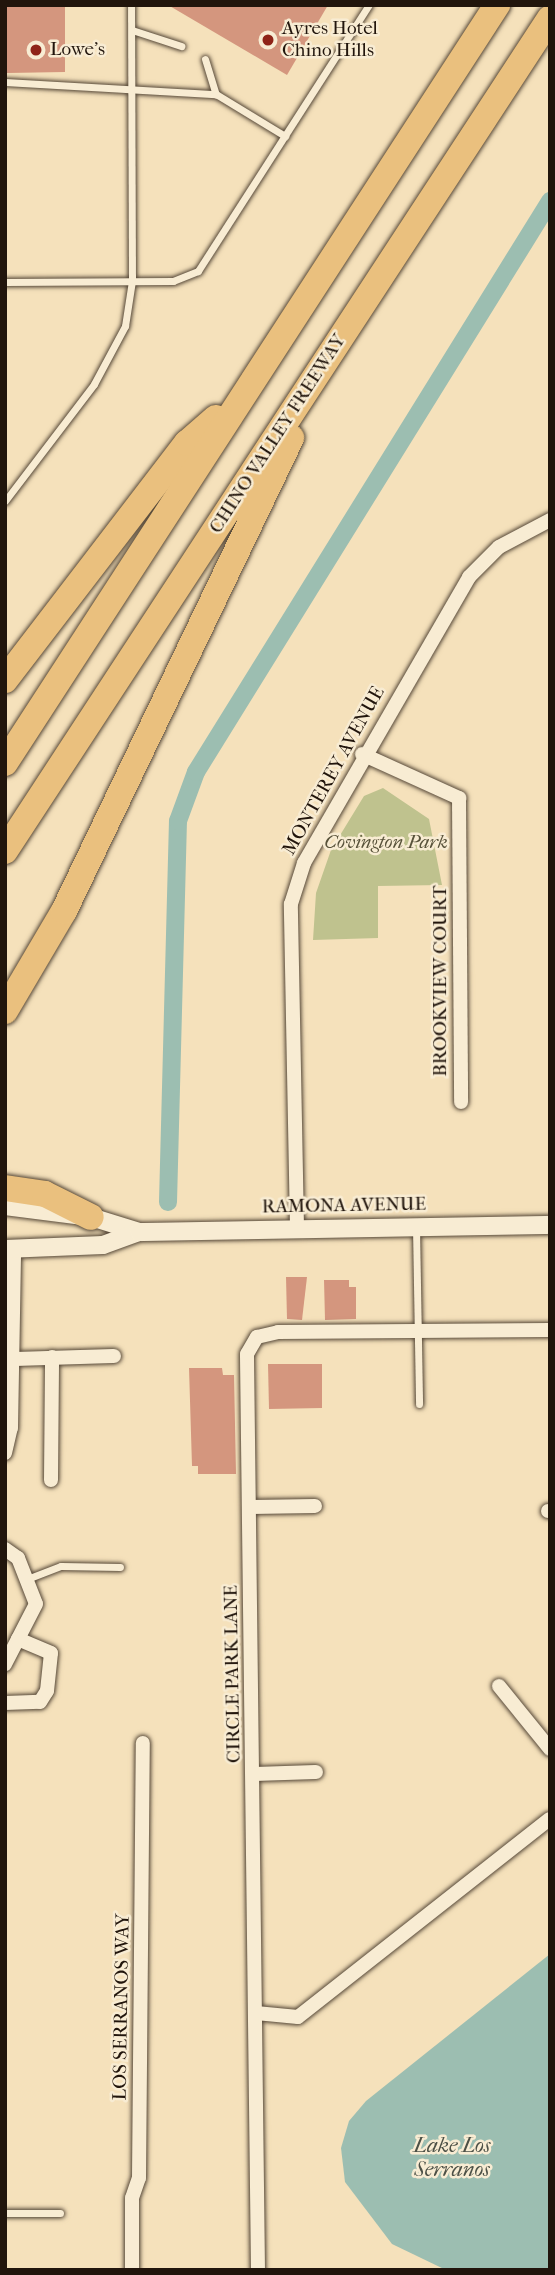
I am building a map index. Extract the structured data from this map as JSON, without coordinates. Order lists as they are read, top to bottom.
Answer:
{
  "streets": {
    "highway": ["CHINO VALLEY FREEWAY"],
    "street": [
      "MONTEREY AVENUE",
      "BROOKVIEW COURT",
      "RAMONA AVENUE",
      "CIRCLE PARK LANE",
      "LOS SERRANOS WAY"
    ]
  },
  "crossings": [
    ["MONTEREY AVENUE", "BROOKVIEW COURT"],
    ["MONTEREY AVENUE", "RAMONA AVENUE"]
  ],
  "water": ["Lake Los Serranos"],
  "parks": ["Covington Park"],
  "places": ["Ayres Hotel Chino Hills", "Lowe's"]
}
